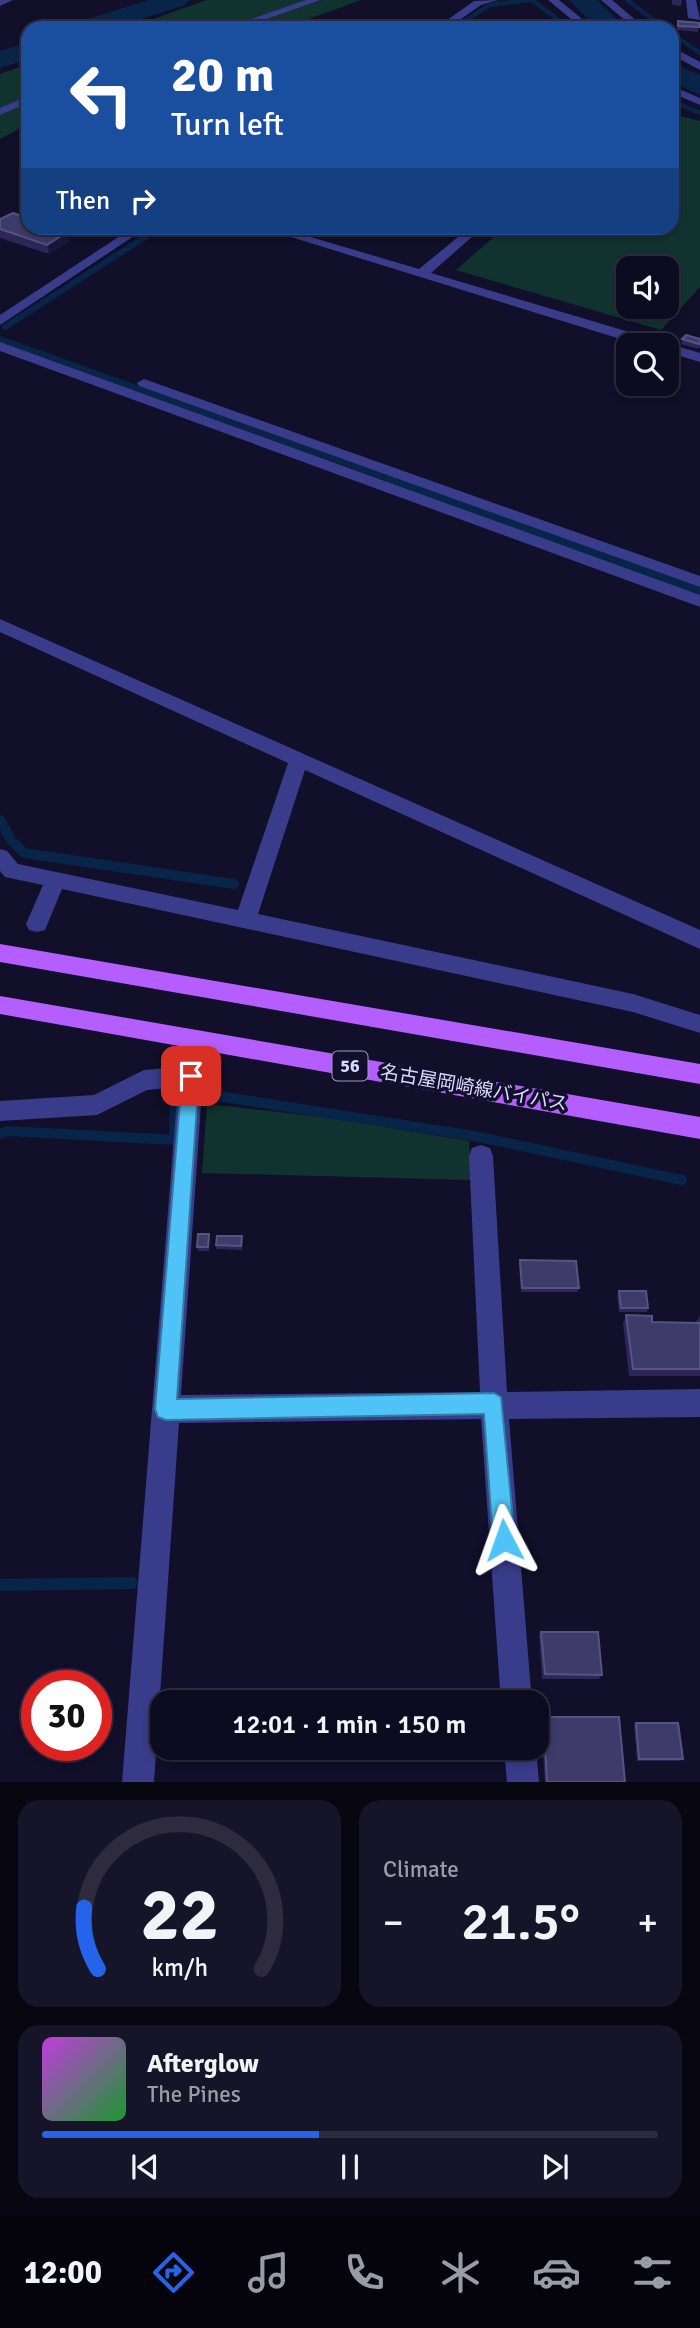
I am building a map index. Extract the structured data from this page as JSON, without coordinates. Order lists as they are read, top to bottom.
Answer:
{
  "streets": {
    "main road": ["56", "名古屋岡崎線バイパス"]
  },
  "page": {
    "turn": ["20 m", "Turn left"],
    "then": "Then",
    "limit": "30",
    "trip": "12:01 · 1 min · 150 m",
    "tile": "Climate",
    "heat": ["−", "21.5°", "+"],
    "song": ["Afterglow", "The Pines"],
    "tabs": "12:00",
    "gauge": ["22", "km/h"]
  }
}
